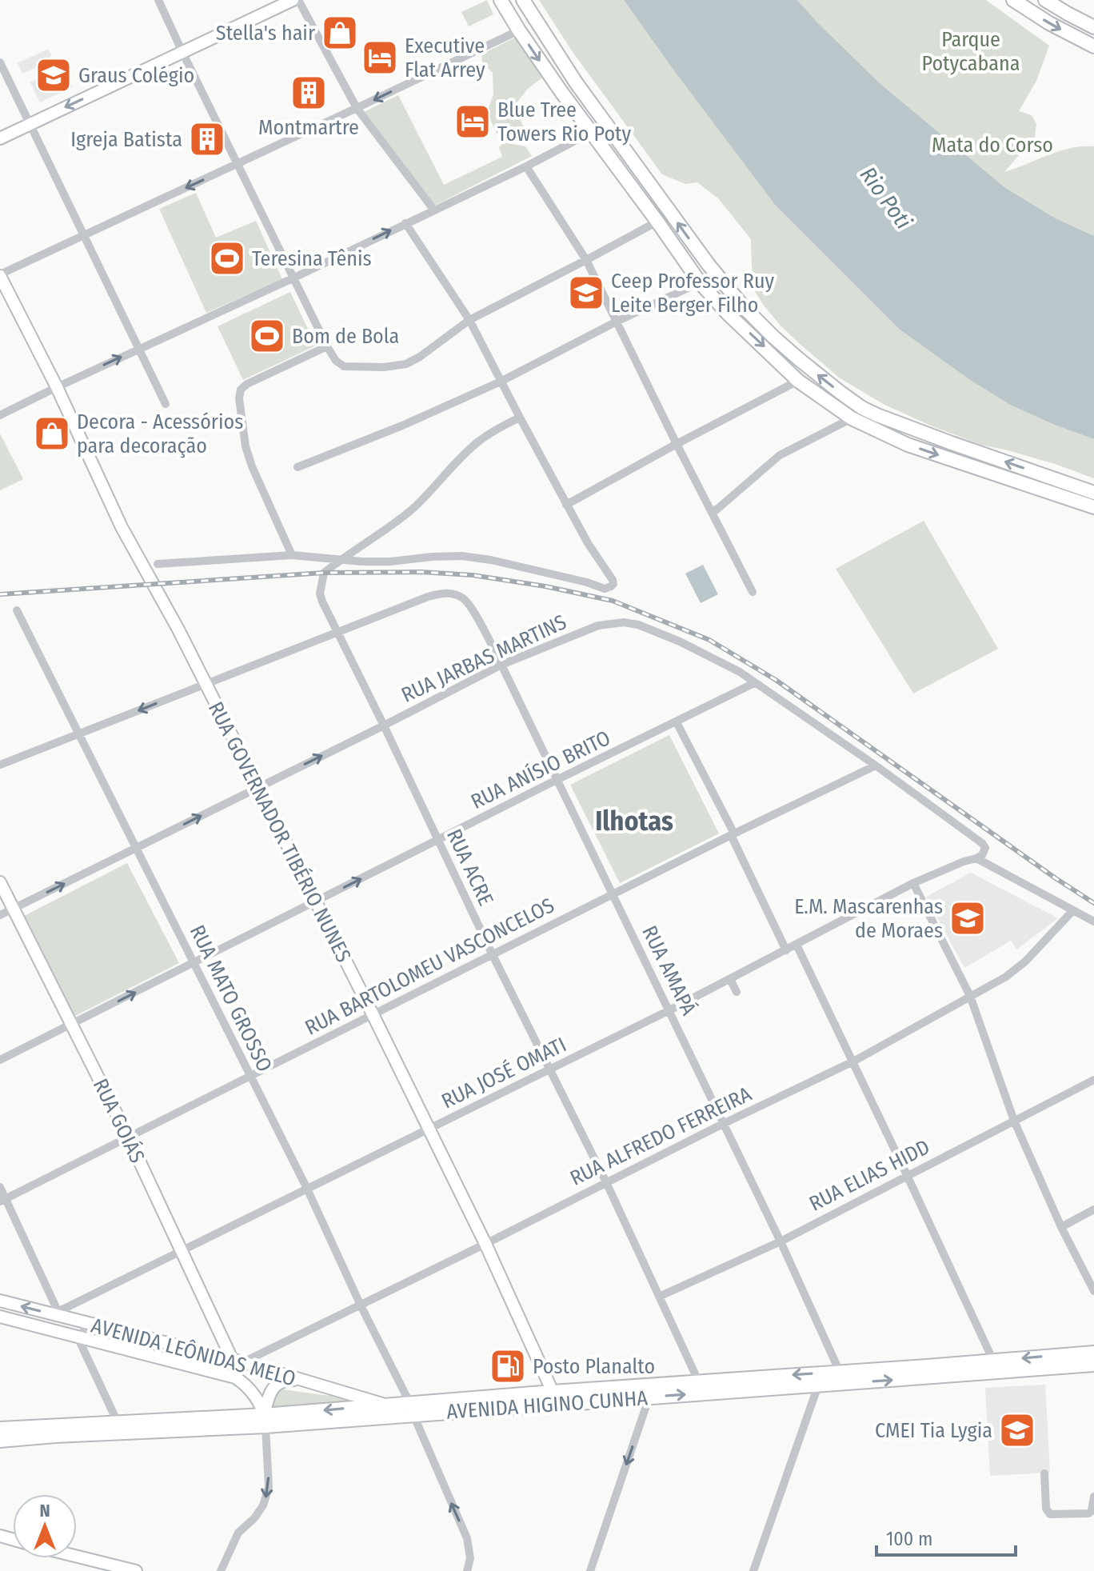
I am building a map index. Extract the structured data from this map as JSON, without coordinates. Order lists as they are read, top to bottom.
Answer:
{
  "streets": {
    "main road": ["AVENIDA HIGINO CUNHA"],
    "street": [
      "RUA JARBAS MARTINS",
      "RUA ANÍSIO BRITO",
      "RUA GOVERNADOR TIBÉRIO NUNES",
      "RUA ACRE",
      "RUA BARTOLOMEU VASCONCELOS",
      "RUA AMAPÁ",
      "RUA MATO GROSSO",
      "RUA JOSÉ OMATI",
      "RUA GOIÁS",
      "RUA ALFREDO FERREIRA",
      "RUA ELIAS HIDD",
      "AVENIDA LEÔNIDAS MELO"
    ]
  },
  "crossings": [
    ["RUA JARBAS MARTINS", "RUA ANÍSIO BRITO"],
    ["RUA JARBAS MARTINS", "RUA GOVERNADOR TIBÉRIO NUNES"],
    ["RUA JARBAS MARTINS", "RUA ACRE"],
    ["RUA JARBAS MARTINS", "RUA BARTOLOMEU VASCONCELOS"],
    ["RUA JARBAS MARTINS", "RUA AMAPÁ"],
    ["RUA JARBAS MARTINS", "RUA MATO GROSSO"],
    ["RUA JARBAS MARTINS", "RUA JOSÉ OMATI"],
    ["RUA JARBAS MARTINS", "RUA GOIÁS"],
    ["RUA ANÍSIO BRITO", "RUA GOVERNADOR TIBÉRIO NUNES"],
    ["RUA ANÍSIO BRITO", "RUA ACRE"],
    ["RUA ANÍSIO BRITO", "RUA AMAPÁ"],
    ["RUA ANÍSIO BRITO", "RUA MATO GROSSO"],
    ["RUA ANÍSIO BRITO", "RUA GOIÁS"],
    ["RUA GOVERNADOR TIBÉRIO NUNES", "RUA BARTOLOMEU VASCONCELOS"],
    ["RUA GOVERNADOR TIBÉRIO NUNES", "RUA JOSÉ OMATI"],
    ["RUA GOVERNADOR TIBÉRIO NUNES", "RUA ALFREDO FERREIRA"],
    ["RUA GOVERNADOR TIBÉRIO NUNES", "AVENIDA HIGINO CUNHA"],
    ["RUA ACRE", "RUA BARTOLOMEU VASCONCELOS"],
    ["RUA ACRE", "RUA AMAPÁ"],
    ["RUA ACRE", "RUA JOSÉ OMATI"],
    ["RUA ACRE", "RUA ALFREDO FERREIRA"],
    ["RUA ACRE", "RUA ELIAS HIDD"],
    ["RUA ACRE", "AVENIDA HIGINO CUNHA"],
    ["RUA BARTOLOMEU VASCONCELOS", "RUA AMAPÁ"],
    ["RUA BARTOLOMEU VASCONCELOS", "RUA MATO GROSSO"],
    ["RUA BARTOLOMEU VASCONCELOS", "RUA GOIÁS"],
    ["RUA AMAPÁ", "RUA JOSÉ OMATI"],
    ["RUA AMAPÁ", "RUA ALFREDO FERREIRA"],
    ["RUA AMAPÁ", "RUA ELIAS HIDD"],
    ["RUA AMAPÁ", "AVENIDA HIGINO CUNHA"],
    ["RUA MATO GROSSO", "RUA JOSÉ OMATI"],
    ["RUA MATO GROSSO", "RUA ALFREDO FERREIRA"],
    ["RUA MATO GROSSO", "AVENIDA HIGINO CUNHA"],
    ["RUA JOSÉ OMATI", "RUA GOIÁS"],
    ["RUA JOSÉ OMATI", "AVENIDA LEÔNIDAS MELO"],
    ["RUA GOIÁS", "RUA ALFREDO FERREIRA"],
    ["RUA GOIÁS", "AVENIDA LEÔNIDAS MELO"],
    ["RUA ALFREDO FERREIRA", "AVENIDA LEÔNIDAS MELO"],
    ["AVENIDA LEÔNIDAS MELO", "AVENIDA HIGINO CUNHA"]
  ],
  "one_way": ["RUA JARBAS MARTINS"],
  "districts": ["Ilhotas"],
  "water": ["Rio Poti"],
  "parks": ["Parque Potycabana", "Mata do Corso"],
  "places": {
    "shop": ["Stella's hair", "Decora - Acessórios para decoração"],
    "hotel": ["Executive Flat Arrey", "Blue Tree Towers Rio Poty"],
    "school or university": [
      "Graus Colégio",
      "Ceep Professor Ruy Leite Berger Filho",
      "E.M. Mascarenhas de Moraes",
      "CMEI Tia Lygia"
    ],
    "building": ["Montmartre", "Igreja Batista"],
    "sports": ["Teresina Tênis", "Bom de Bola"],
    "fuel station": ["Posto Planalto"]
  },
  "scale_bar": "100 m",
  "north": "top"
}
